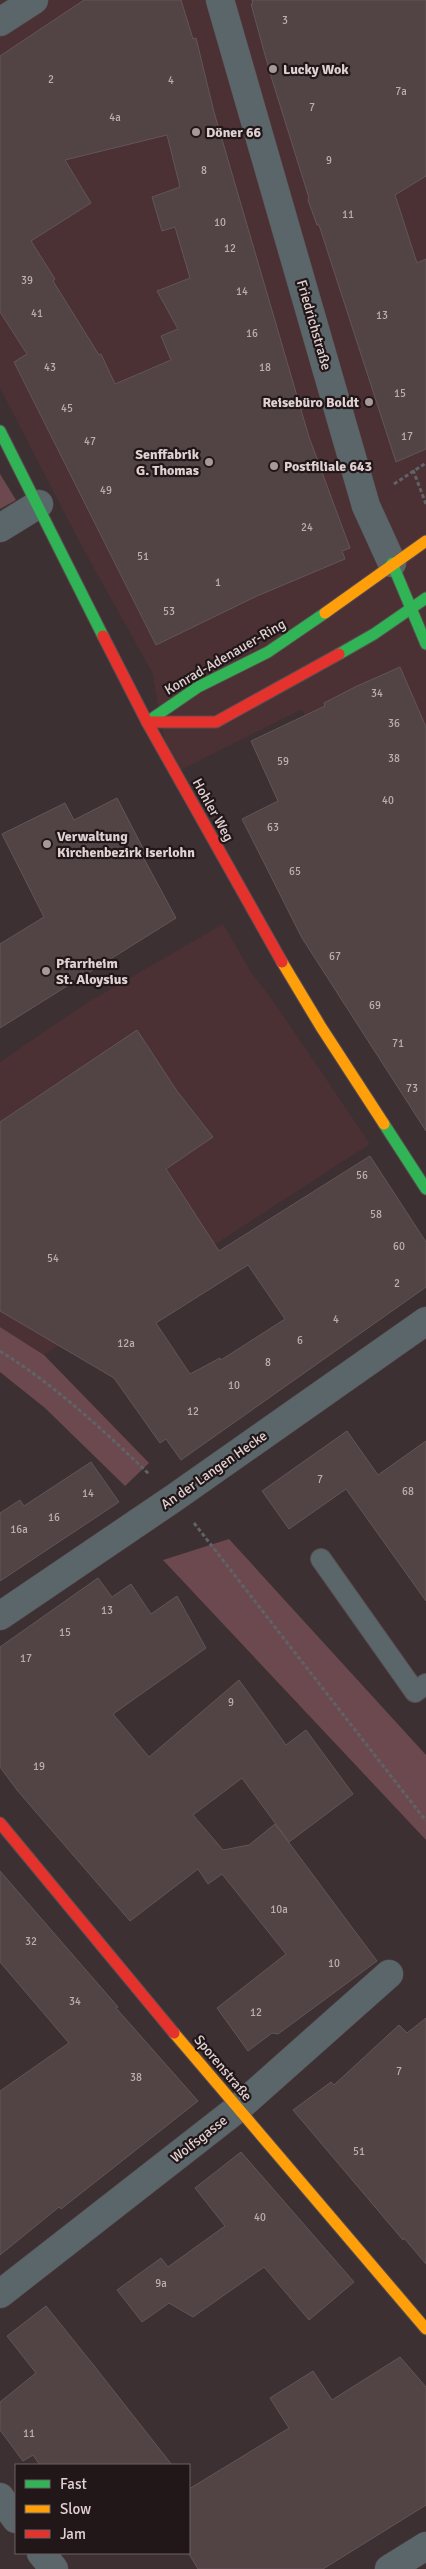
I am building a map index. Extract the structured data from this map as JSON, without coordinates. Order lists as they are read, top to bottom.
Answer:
{
  "streets": {
    "street": [
      "Friedrichstraße",
      "Konrad-Adenauer-Ring",
      "Hohler Weg",
      "An der Langen Hecke",
      "Sporenstraße",
      "Wolfsgasse"
    ]
  },
  "crossings": [
    ["Friedrichstraße", "Konrad-Adenauer-Ring"],
    ["Konrad-Adenauer-Ring", "Hohler Weg"],
    ["Sporenstraße", "Wolfsgasse"]
  ],
  "places": [
    "Lucky Wok",
    "Döner 66",
    "Reisebüro Boldt",
    "Senffabrik G. Thomas",
    "Postfiliale 643",
    "Verwaltung Kirchenbezirk Iserlohn",
    "Pfarrheim St. Aloysius"
  ],
  "house_numbers": [
    "3",
    "2",
    "4",
    "7a",
    "7",
    "4a",
    "9",
    "8",
    "11",
    "10",
    "12",
    "39",
    "14",
    "41",
    "13",
    "16",
    "43",
    "18",
    "15",
    "45",
    "17",
    "47",
    "49",
    "24",
    "51",
    "1",
    "53",
    "34",
    "36",
    "38",
    "59",
    "40",
    "63",
    "65",
    "67",
    "69",
    "71",
    "73",
    "56",
    "58",
    "60",
    "54",
    "2",
    "4",
    "6",
    "12a",
    "8",
    "10",
    "12",
    "7",
    "68",
    "14",
    "16",
    "16a",
    "13",
    "15",
    "17",
    "9",
    "19",
    "10a",
    "32",
    "10",
    "34",
    "12",
    "7",
    "38",
    "51",
    "40",
    "9a",
    "11"
  ],
  "legend": ["Fast", "Slow", "Jam"]
}
